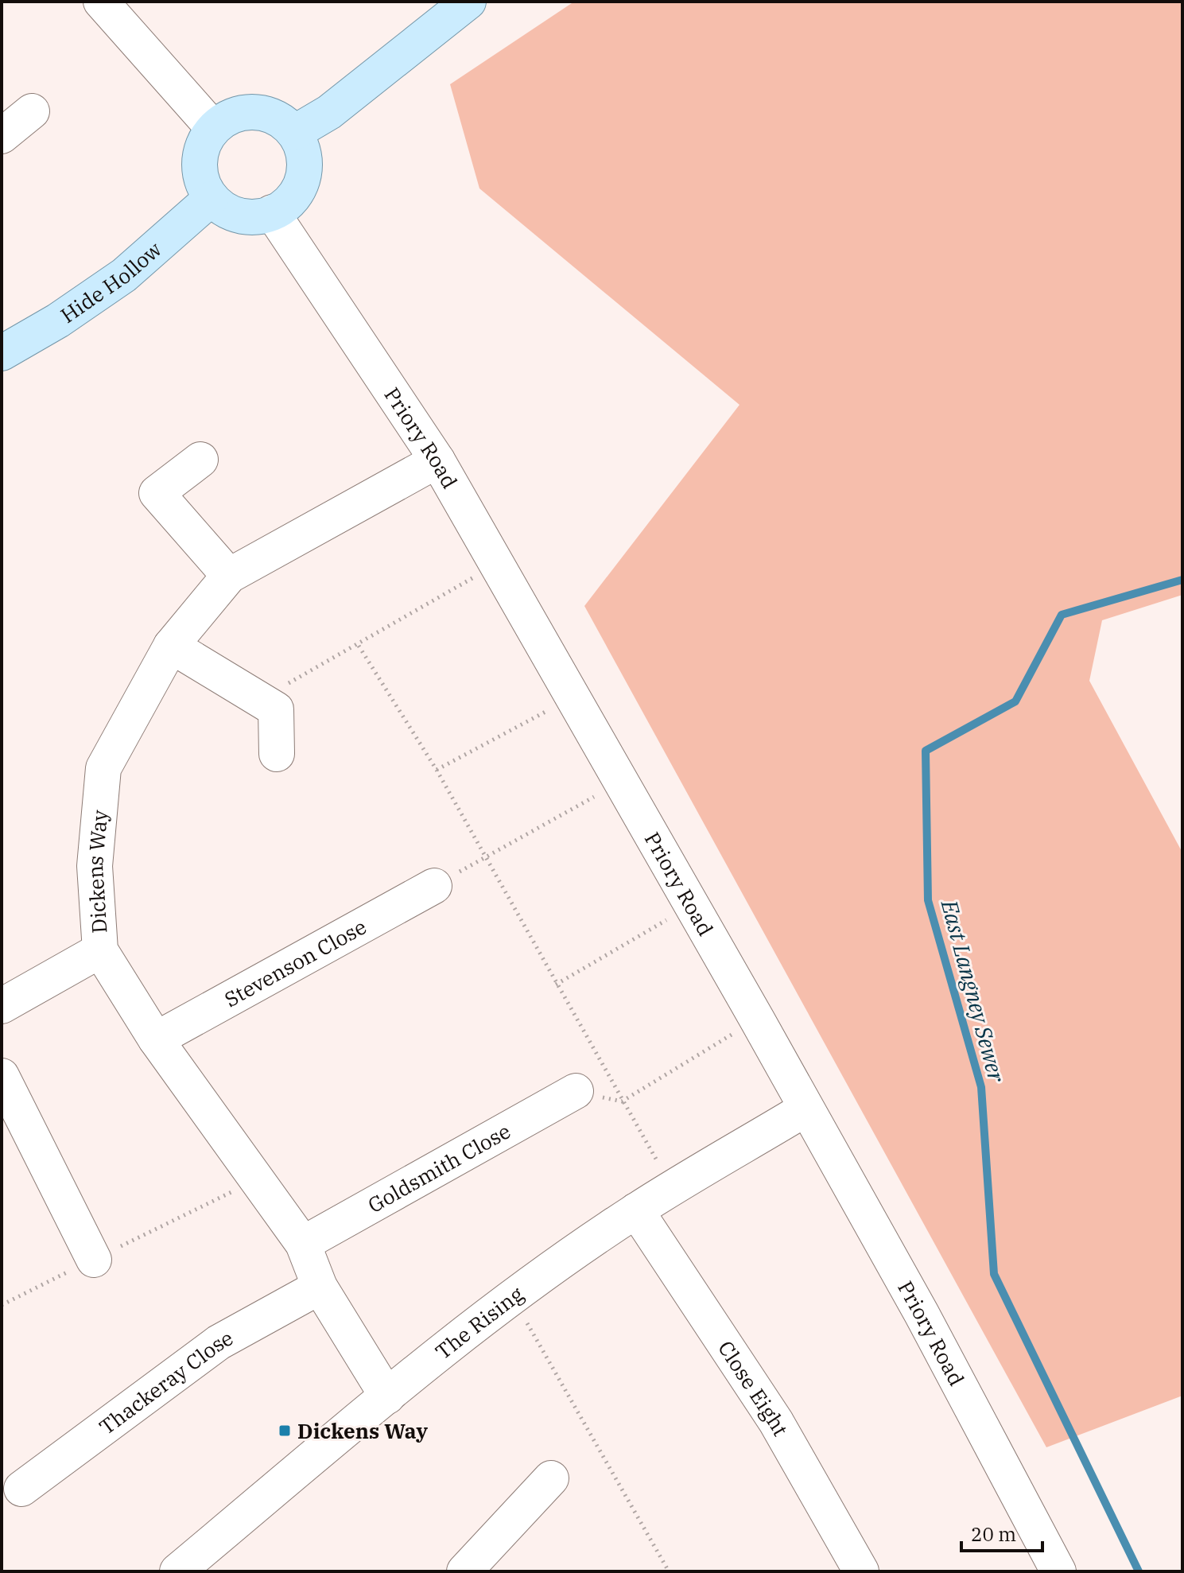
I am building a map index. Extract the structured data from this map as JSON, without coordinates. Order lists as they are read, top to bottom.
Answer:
{
  "streets": {
    "main road": ["Hide Hollow"],
    "street": [
      "Priory Road",
      "Dickens Way",
      "Stevenson Close",
      "Goldsmith Close",
      "The Rising",
      "Thackeray Close",
      "Close Eight"
    ]
  },
  "crossings": [
    ["Hide Hollow", "Priory Road"],
    ["Priory Road", "Dickens Way"],
    ["Priory Road", "The Rising"],
    ["Dickens Way", "Stevenson Close"],
    ["Dickens Way", "Goldsmith Close"],
    ["Dickens Way", "The Rising"],
    ["Dickens Way", "Thackeray Close"],
    ["The Rising", "Close Eight"]
  ],
  "water": ["East Langney Sewer"],
  "places": {
    "transit": ["Dickens Way"]
  },
  "scale_bar": "20 m"
}
